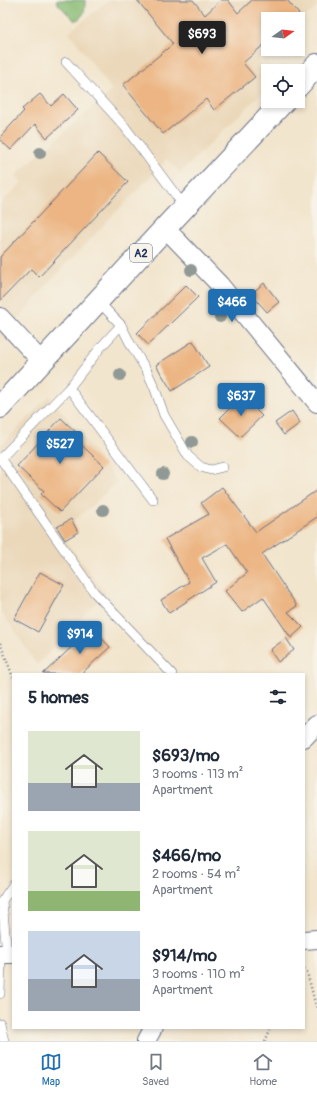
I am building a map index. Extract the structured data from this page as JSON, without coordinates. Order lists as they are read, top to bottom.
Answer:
{
  "streets": {
    "main road": ["A2"]
  },
  "north": "right",
  "page": {
    "price": [
      "$693",
      "$466",
      "$637",
      "$527",
      "$914"
    ],
    "heading": "5 homes",
    "list": [
      {
        "name": "$693/mo",
        "note": "3 rooms · 113 m² · Apartment"
      },
      {
        "name": "$466/mo",
        "note": "2 rooms · 54 m² · Apartment"
      },
      {
        "name": "$914/mo",
        "note": "3 rooms · 110 m² · Apartment"
      }
    ],
    "tabs": ["Map", "Saved", "Home"]
  }
}
